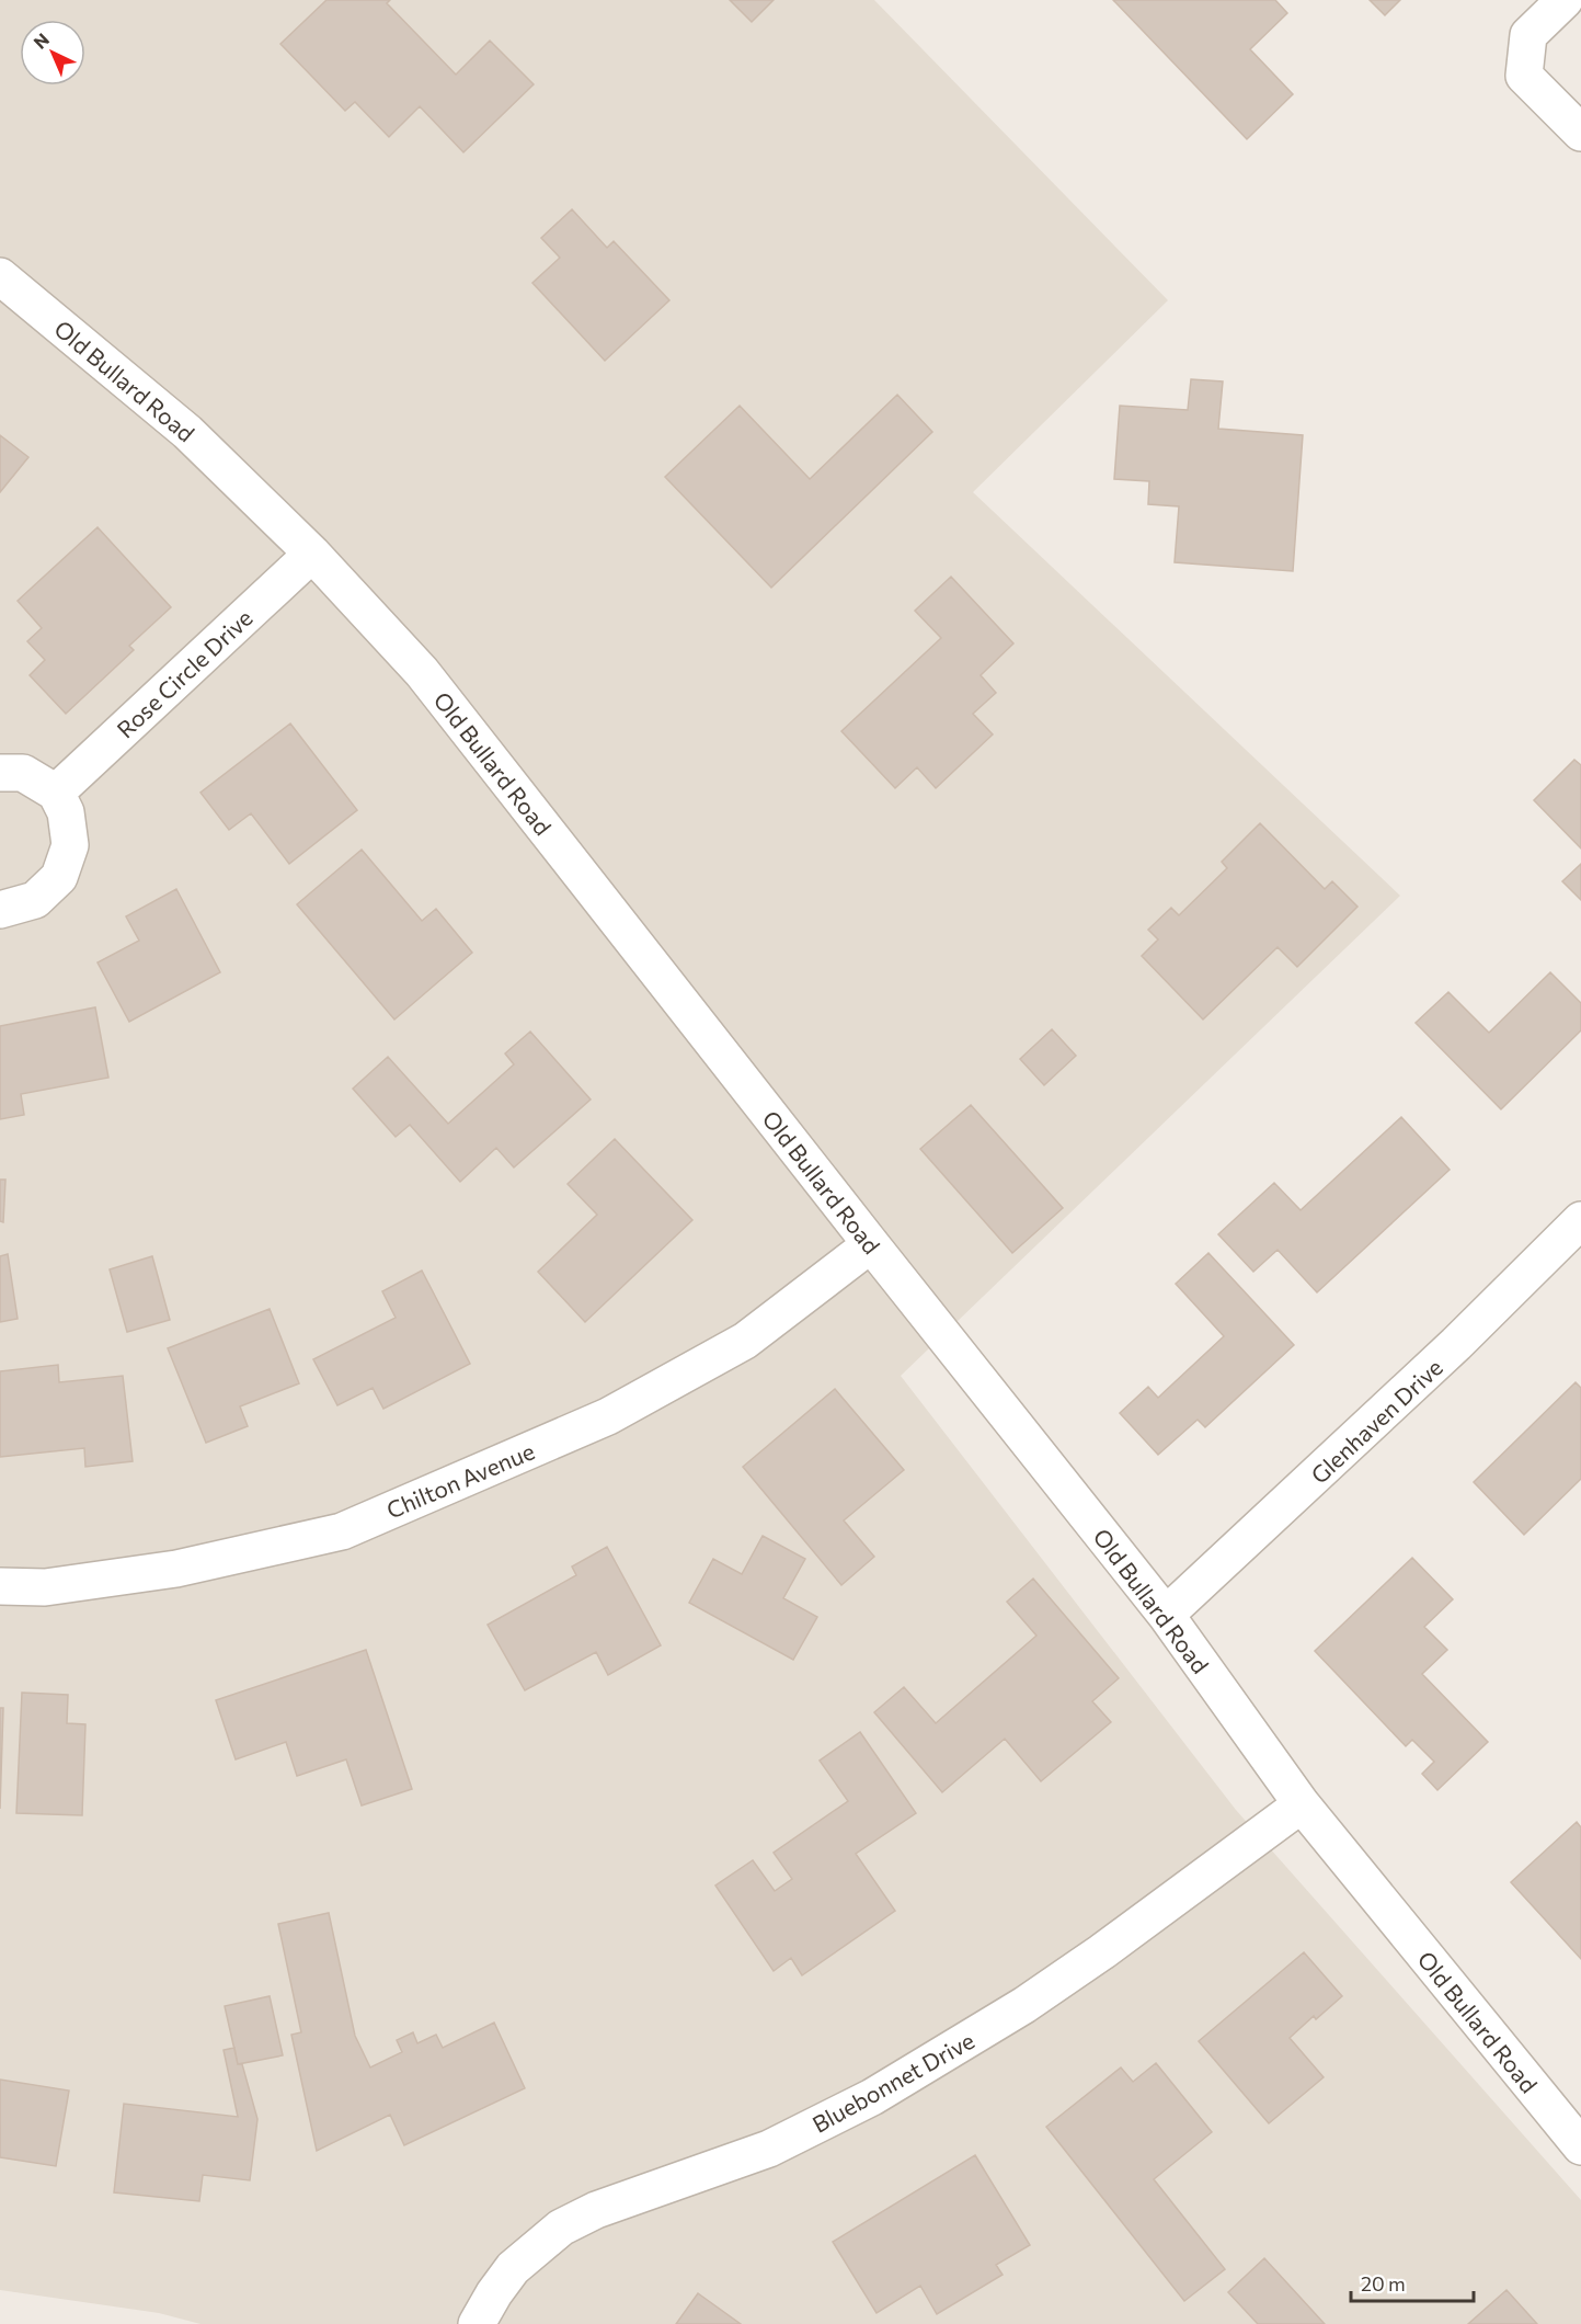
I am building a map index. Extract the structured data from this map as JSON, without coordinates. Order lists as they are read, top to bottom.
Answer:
{
  "streets": {
    "street": [
      "Old Bullard Road",
      "Rose Circle Drive",
      "Glenhaven Drive",
      "Chilton Avenue",
      "Bluebonnet Drive"
    ]
  },
  "crossings": [
    ["Old Bullard Road", "Rose Circle Drive"],
    ["Old Bullard Road", "Glenhaven Drive"],
    ["Old Bullard Road", "Chilton Avenue"],
    ["Old Bullard Road", "Bluebonnet Drive"]
  ],
  "scale_bar": "20 m",
  "north": "top left"
}
